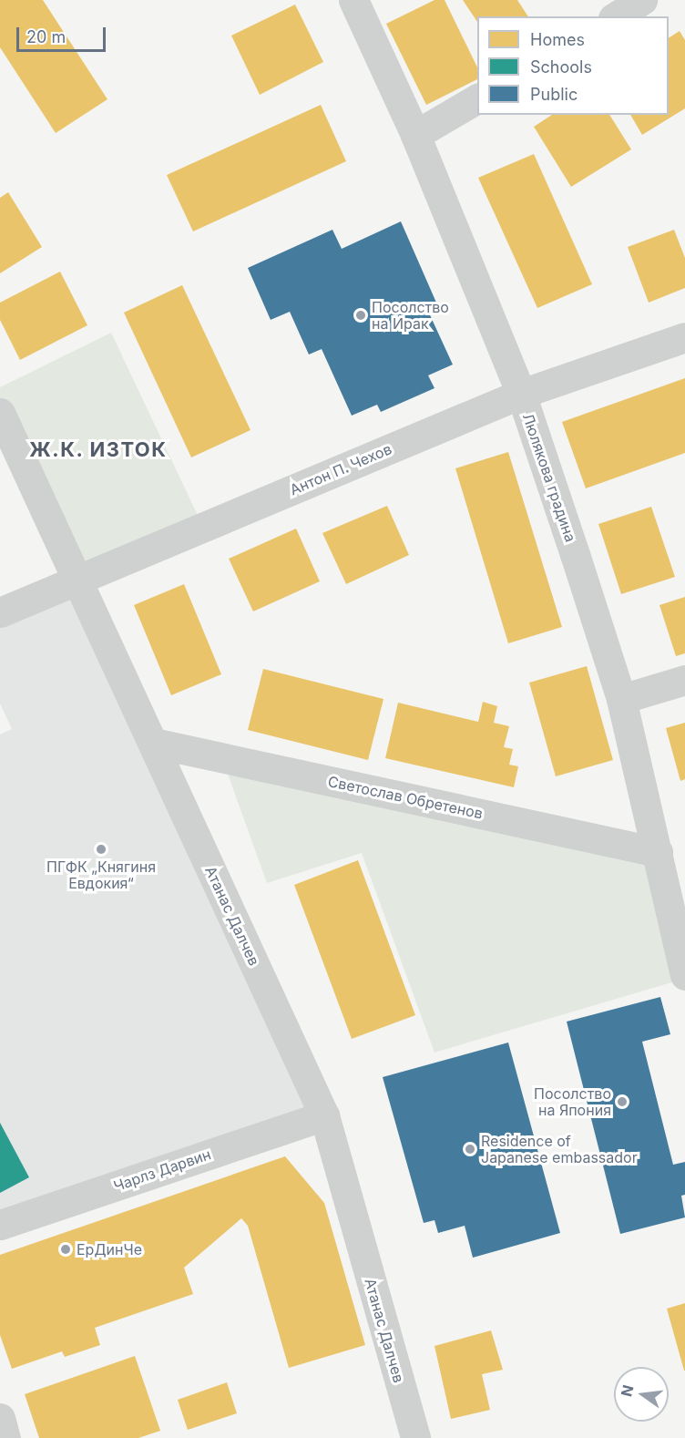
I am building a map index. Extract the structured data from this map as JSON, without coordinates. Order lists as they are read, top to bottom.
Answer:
{
  "streets": {
    "street": [
      "Антон П. Чехов",
      "Люлякова градина",
      "Светослав Обретенов",
      "Атанас Далчев",
      "Чарлз Дарвин"
    ]
  },
  "crossings": [
    ["Антон П. Чехов", "Люлякова градина"],
    ["Антон П. Чехов", "Атанас Далчев"],
    ["Люлякова градина", "Светослав Обретенов"],
    ["Светослав Обретенов", "Атанас Далчев"],
    ["Атанас Далчев", "Чарлз Дарвин"]
  ],
  "districts": ["Ж.К. ИЗТОК"],
  "places": [
    "Посолство на Ирак",
    "ПГФК „Княгиня Евдокия“",
    "Посолство на Япония",
    "Residence of Japanese embassador",
    "ЕрДинЧе"
  ],
  "legend": ["Homes", "Schools", "Public"],
  "scale_bar": "20 m",
  "north": "left"
}
